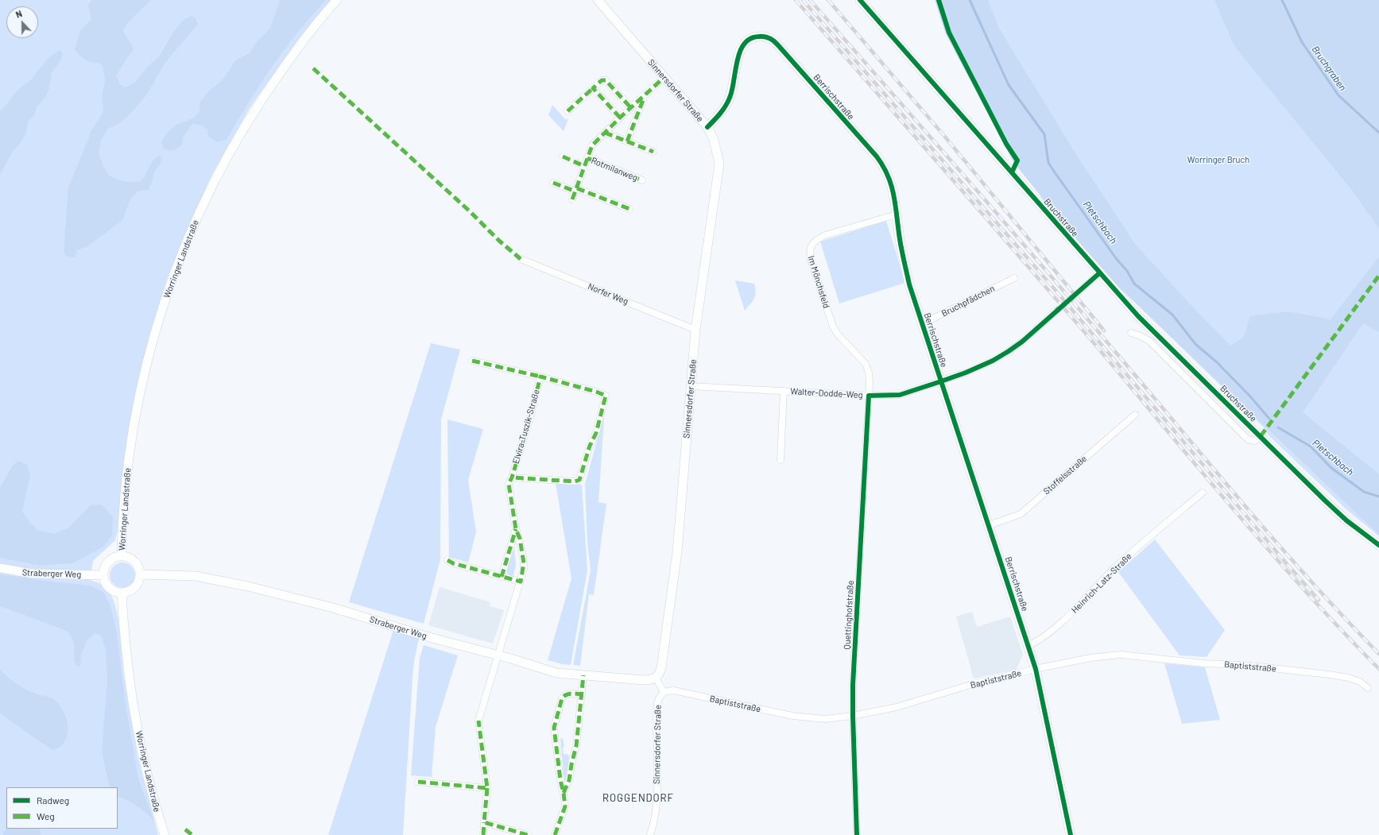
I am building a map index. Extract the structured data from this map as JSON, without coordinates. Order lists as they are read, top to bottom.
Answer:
{
  "streets": {
    "main road": [
      "Sinnersdorfer Straße",
      "Berrischstraße",
      "Bruchstraße",
      "Worringer Landstraße",
      "Straberger Weg"
    ],
    "street": [
      "Rotmilanweg",
      "Im Mönchsfeld",
      "Norfer Weg",
      "Bruchpfädchen",
      "Walter-Dodde-Weg",
      "Elvira-Tuszik-Straße",
      "Stoffelsstraße",
      "Heinrich-Latz-Straße",
      "Quettinghofstraße",
      "Baptiststraße"
    ]
  },
  "crossings": [
    ["Sinnersdorfer Straße", "Berrischstraße"],
    ["Sinnersdorfer Straße", "Rotmilanweg"],
    ["Sinnersdorfer Straße", "Norfer Weg"],
    ["Sinnersdorfer Straße", "Walter-Dodde-Weg"],
    ["Sinnersdorfer Straße", "Straberger Weg"],
    ["Sinnersdorfer Straße", "Baptiststraße"],
    ["Berrischstraße", "Im Mönchsfeld"],
    ["Berrischstraße", "Bruchpfädchen"],
    ["Berrischstraße", "Walter-Dodde-Weg"],
    ["Berrischstraße", "Stoffelsstraße"],
    ["Berrischstraße", "Heinrich-Latz-Straße"],
    ["Berrischstraße", "Baptiststraße"],
    ["Worringer Landstraße", "Straberger Weg"],
    ["Im Mönchsfeld", "Walter-Dodde-Weg"],
    ["Im Mönchsfeld", "Quettinghofstraße"],
    ["Walter-Dodde-Weg", "Quettinghofstraße"],
    ["Elvira-Tuszik-Straße", "Straberger Weg"],
    ["Quettinghofstraße", "Baptiststraße"]
  ],
  "districts": ["ROGGENDORF"],
  "water": ["Bruchgraben", "Pletschbach"],
  "parks": ["Worringer Bruch"],
  "legend": ["Radweg", "Weg"],
  "north": "top"
}
